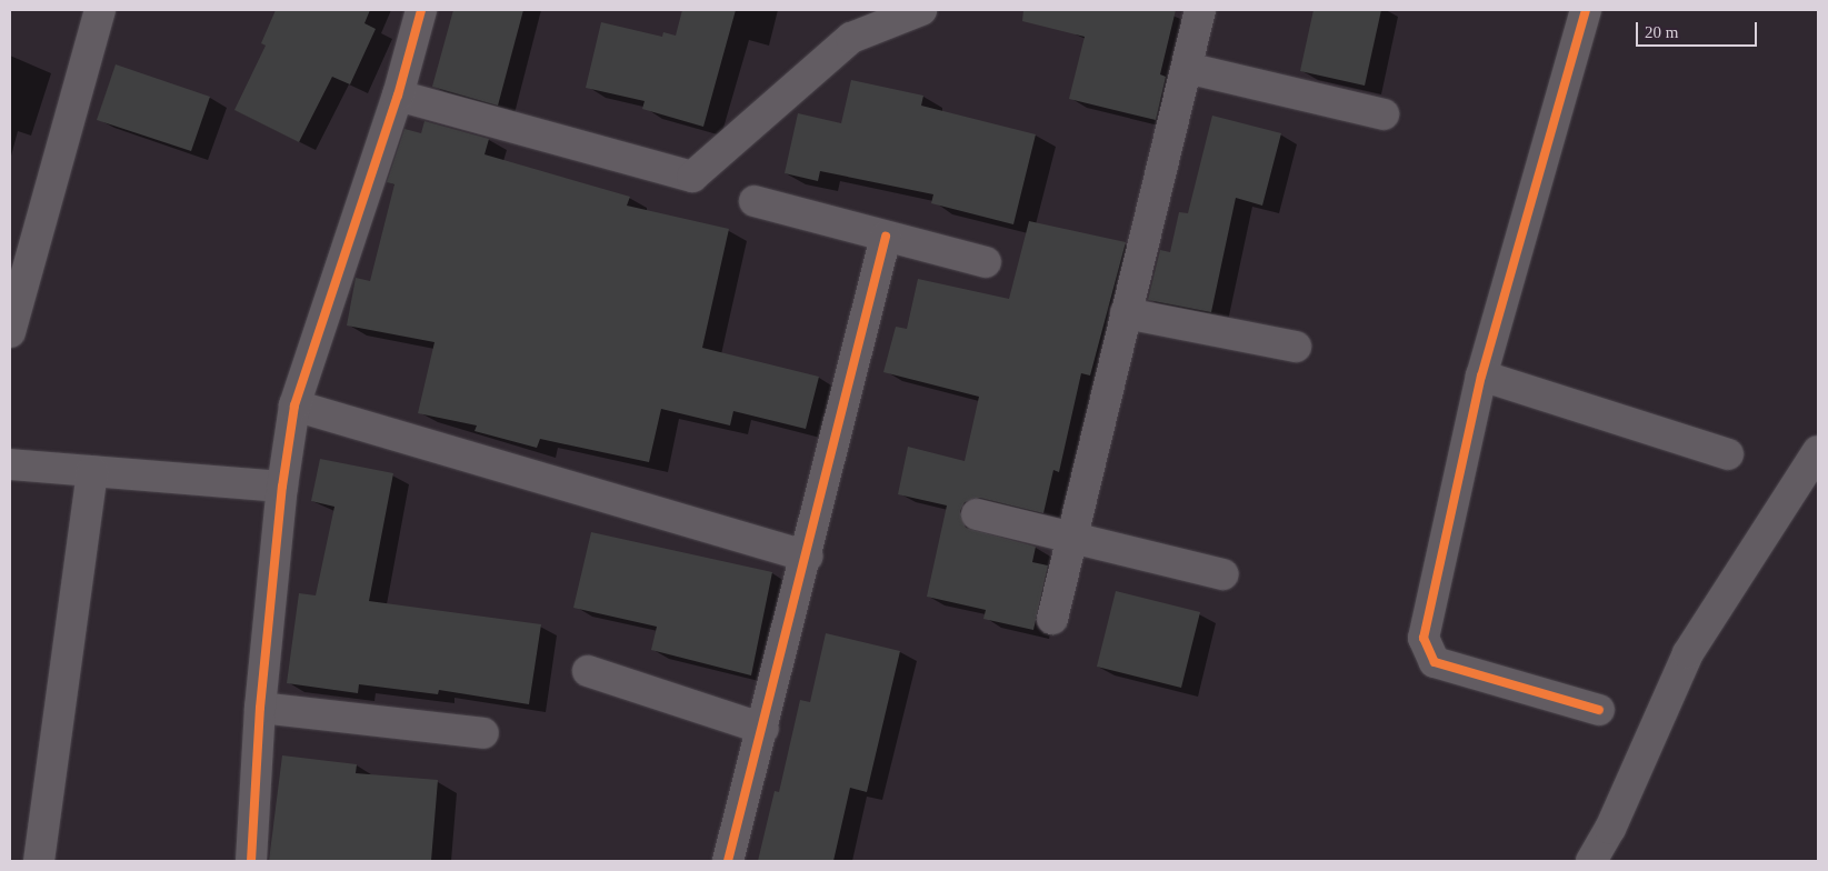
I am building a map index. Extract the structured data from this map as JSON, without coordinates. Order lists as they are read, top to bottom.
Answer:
{
  "scale_bar": "20 m"
}
